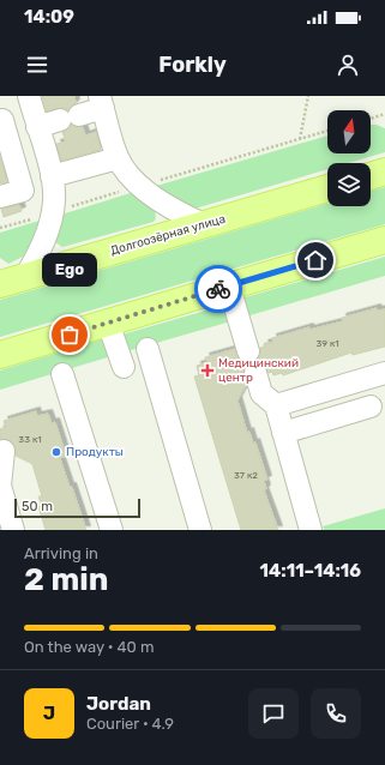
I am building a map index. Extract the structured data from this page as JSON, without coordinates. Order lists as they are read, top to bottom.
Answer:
{
  "streets": {
    "main road": ["Долгоозёрная улица"]
  },
  "places": {
    "other": ["Ego", "Продукты"],
    "health": ["Медицинский центр"]
  },
  "house_numbers": ["39 к1", "33 к1", "37 к2"],
  "scale_bar": "50 m",
  "north": "top",
  "page": {
    "status": "14:09",
    "header": "Forkly",
    "bubble": "Ego",
    "scale": "50 m",
    "heading": ["2 min", "Arriving in", "14:11–14:16"],
    "panel": ["Jordan", "Courier · 4.9"],
    "bar": "On the way · 40 m",
    "round": "J"
  }
}
